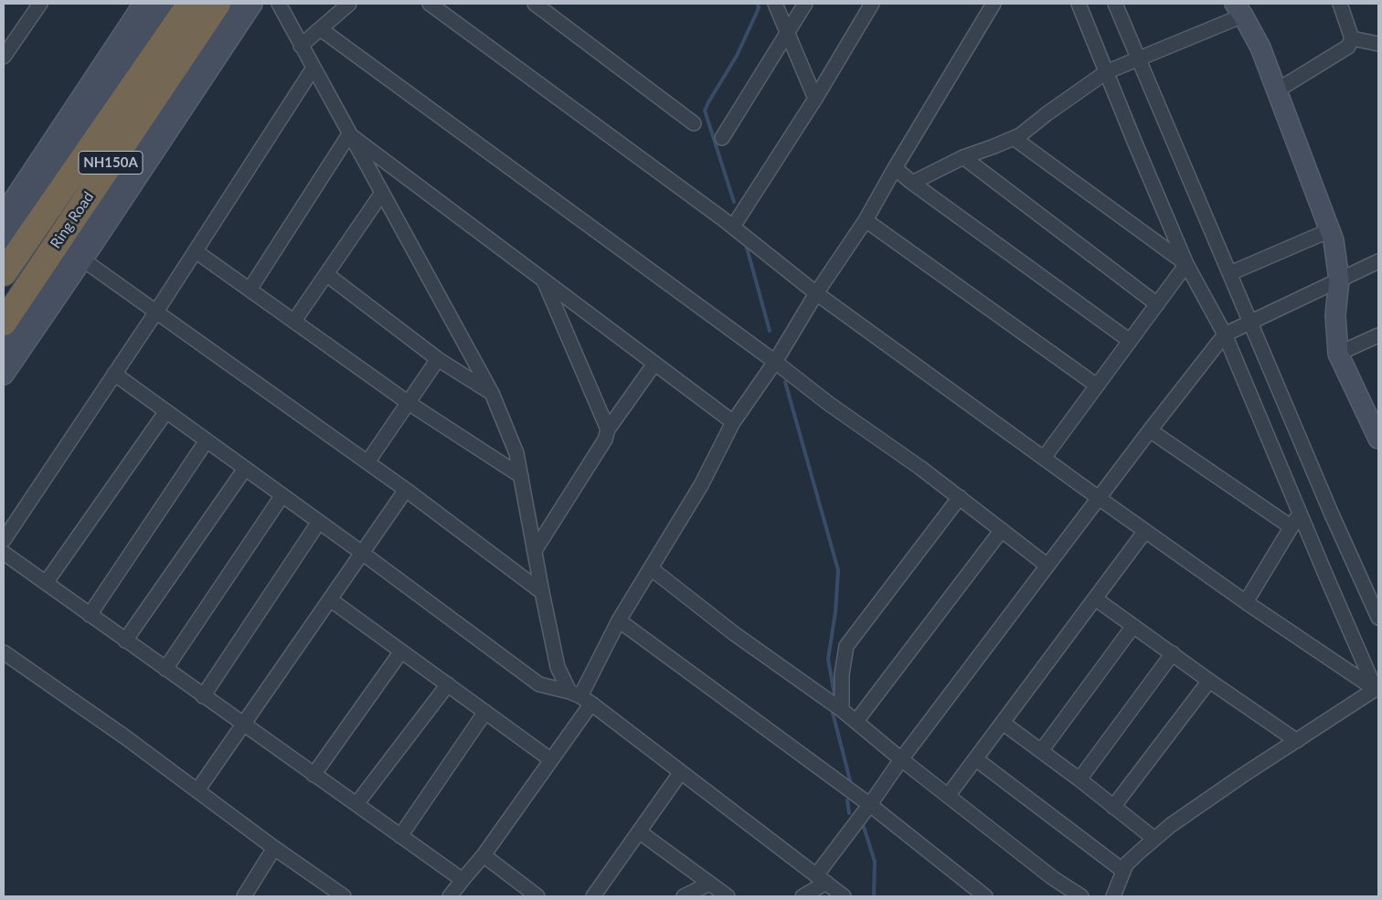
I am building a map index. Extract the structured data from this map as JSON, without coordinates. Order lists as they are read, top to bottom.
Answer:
{
  "streets": {
    "highway": ["NH150A", "Ring Road"]
  }
}
